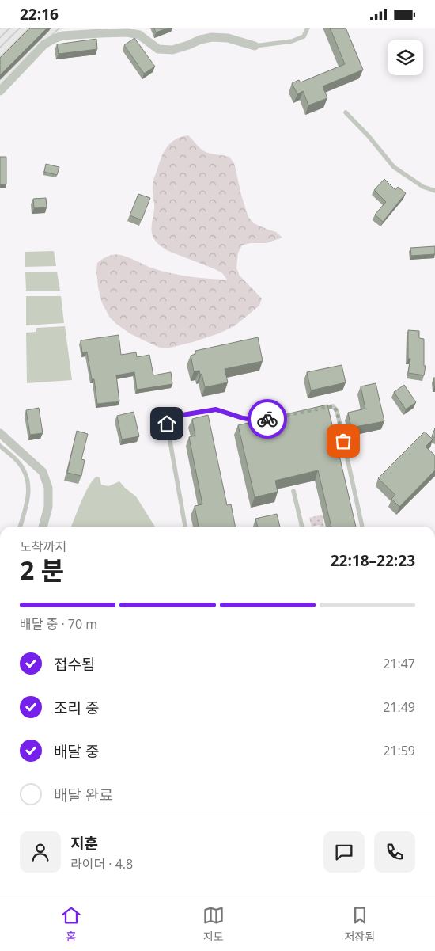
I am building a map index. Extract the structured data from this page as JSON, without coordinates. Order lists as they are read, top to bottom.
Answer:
{
  "page": {
    "status": "22:16",
    "heading": ["2 분", "도착까지", "22:18–22:23"],
    "panel": ["지훈", "라이더 · 4.8"],
    "bar": "배달 중 · 70 m",
    "list": [
      ["접수됨", "21:47"],
      ["조리 중", "21:49"],
      ["배달 중", "21:59"],
      "배달 완료"
    ],
    "tabs": ["홈", "지도", "저장됨"]
  }
}
